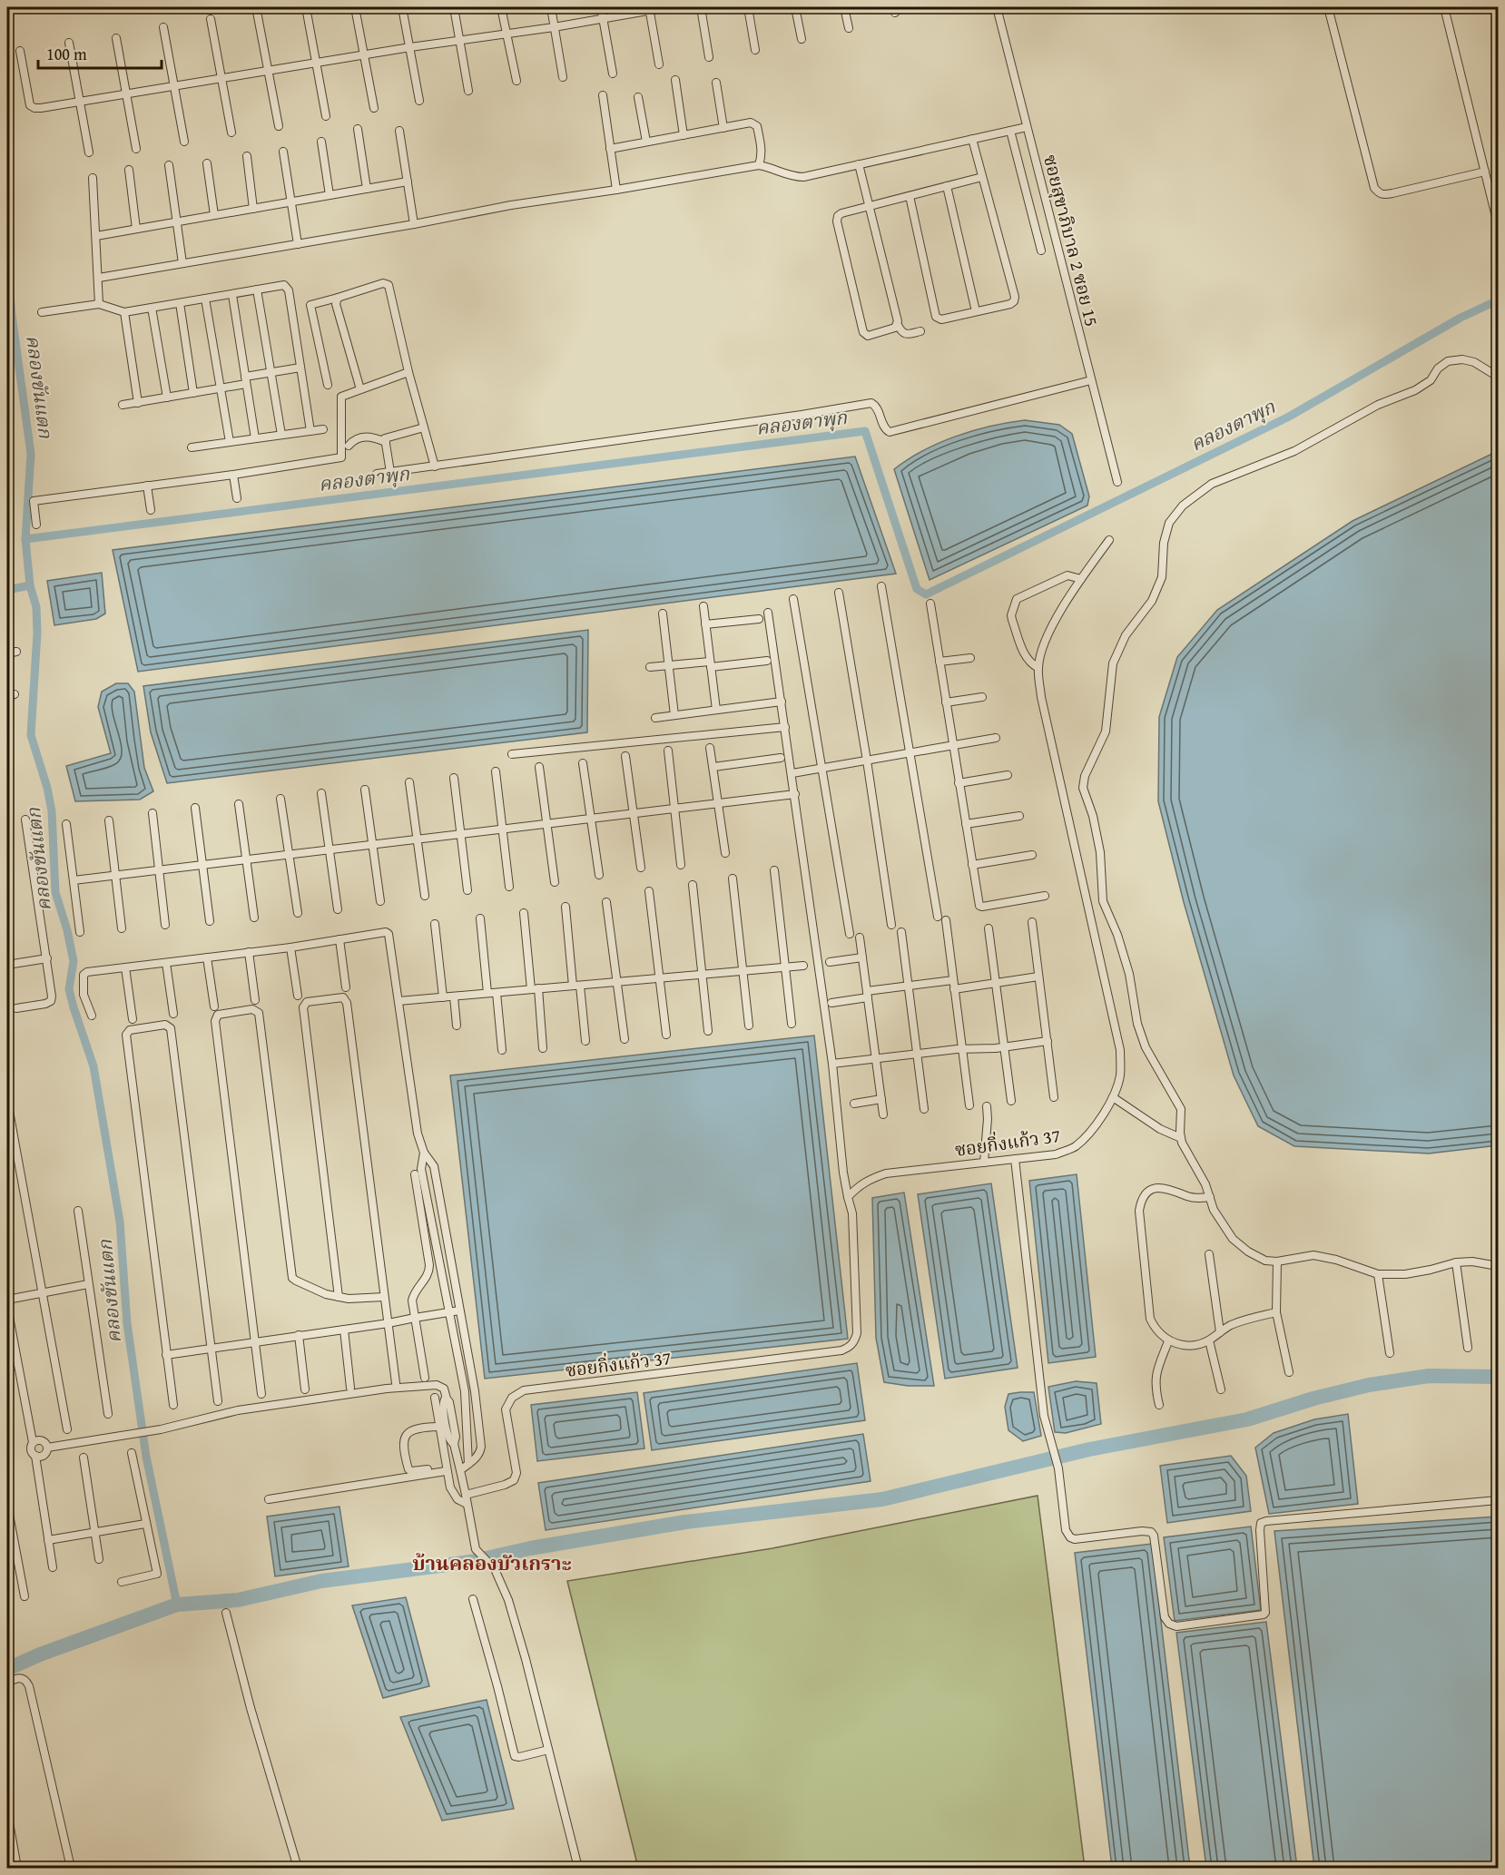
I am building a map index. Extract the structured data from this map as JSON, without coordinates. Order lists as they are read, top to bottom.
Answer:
{
  "streets": {
    "street": ["ซอยสุขาภิบาล 2 ซอย 15", "ซอยกิ่งแก้ว 37"]
  },
  "districts": ["บ้านคลองบัวเกราะ"],
  "water": ["คลองขันแตก", "คลองตาพุก"],
  "scale_bar": "100 m"
}
